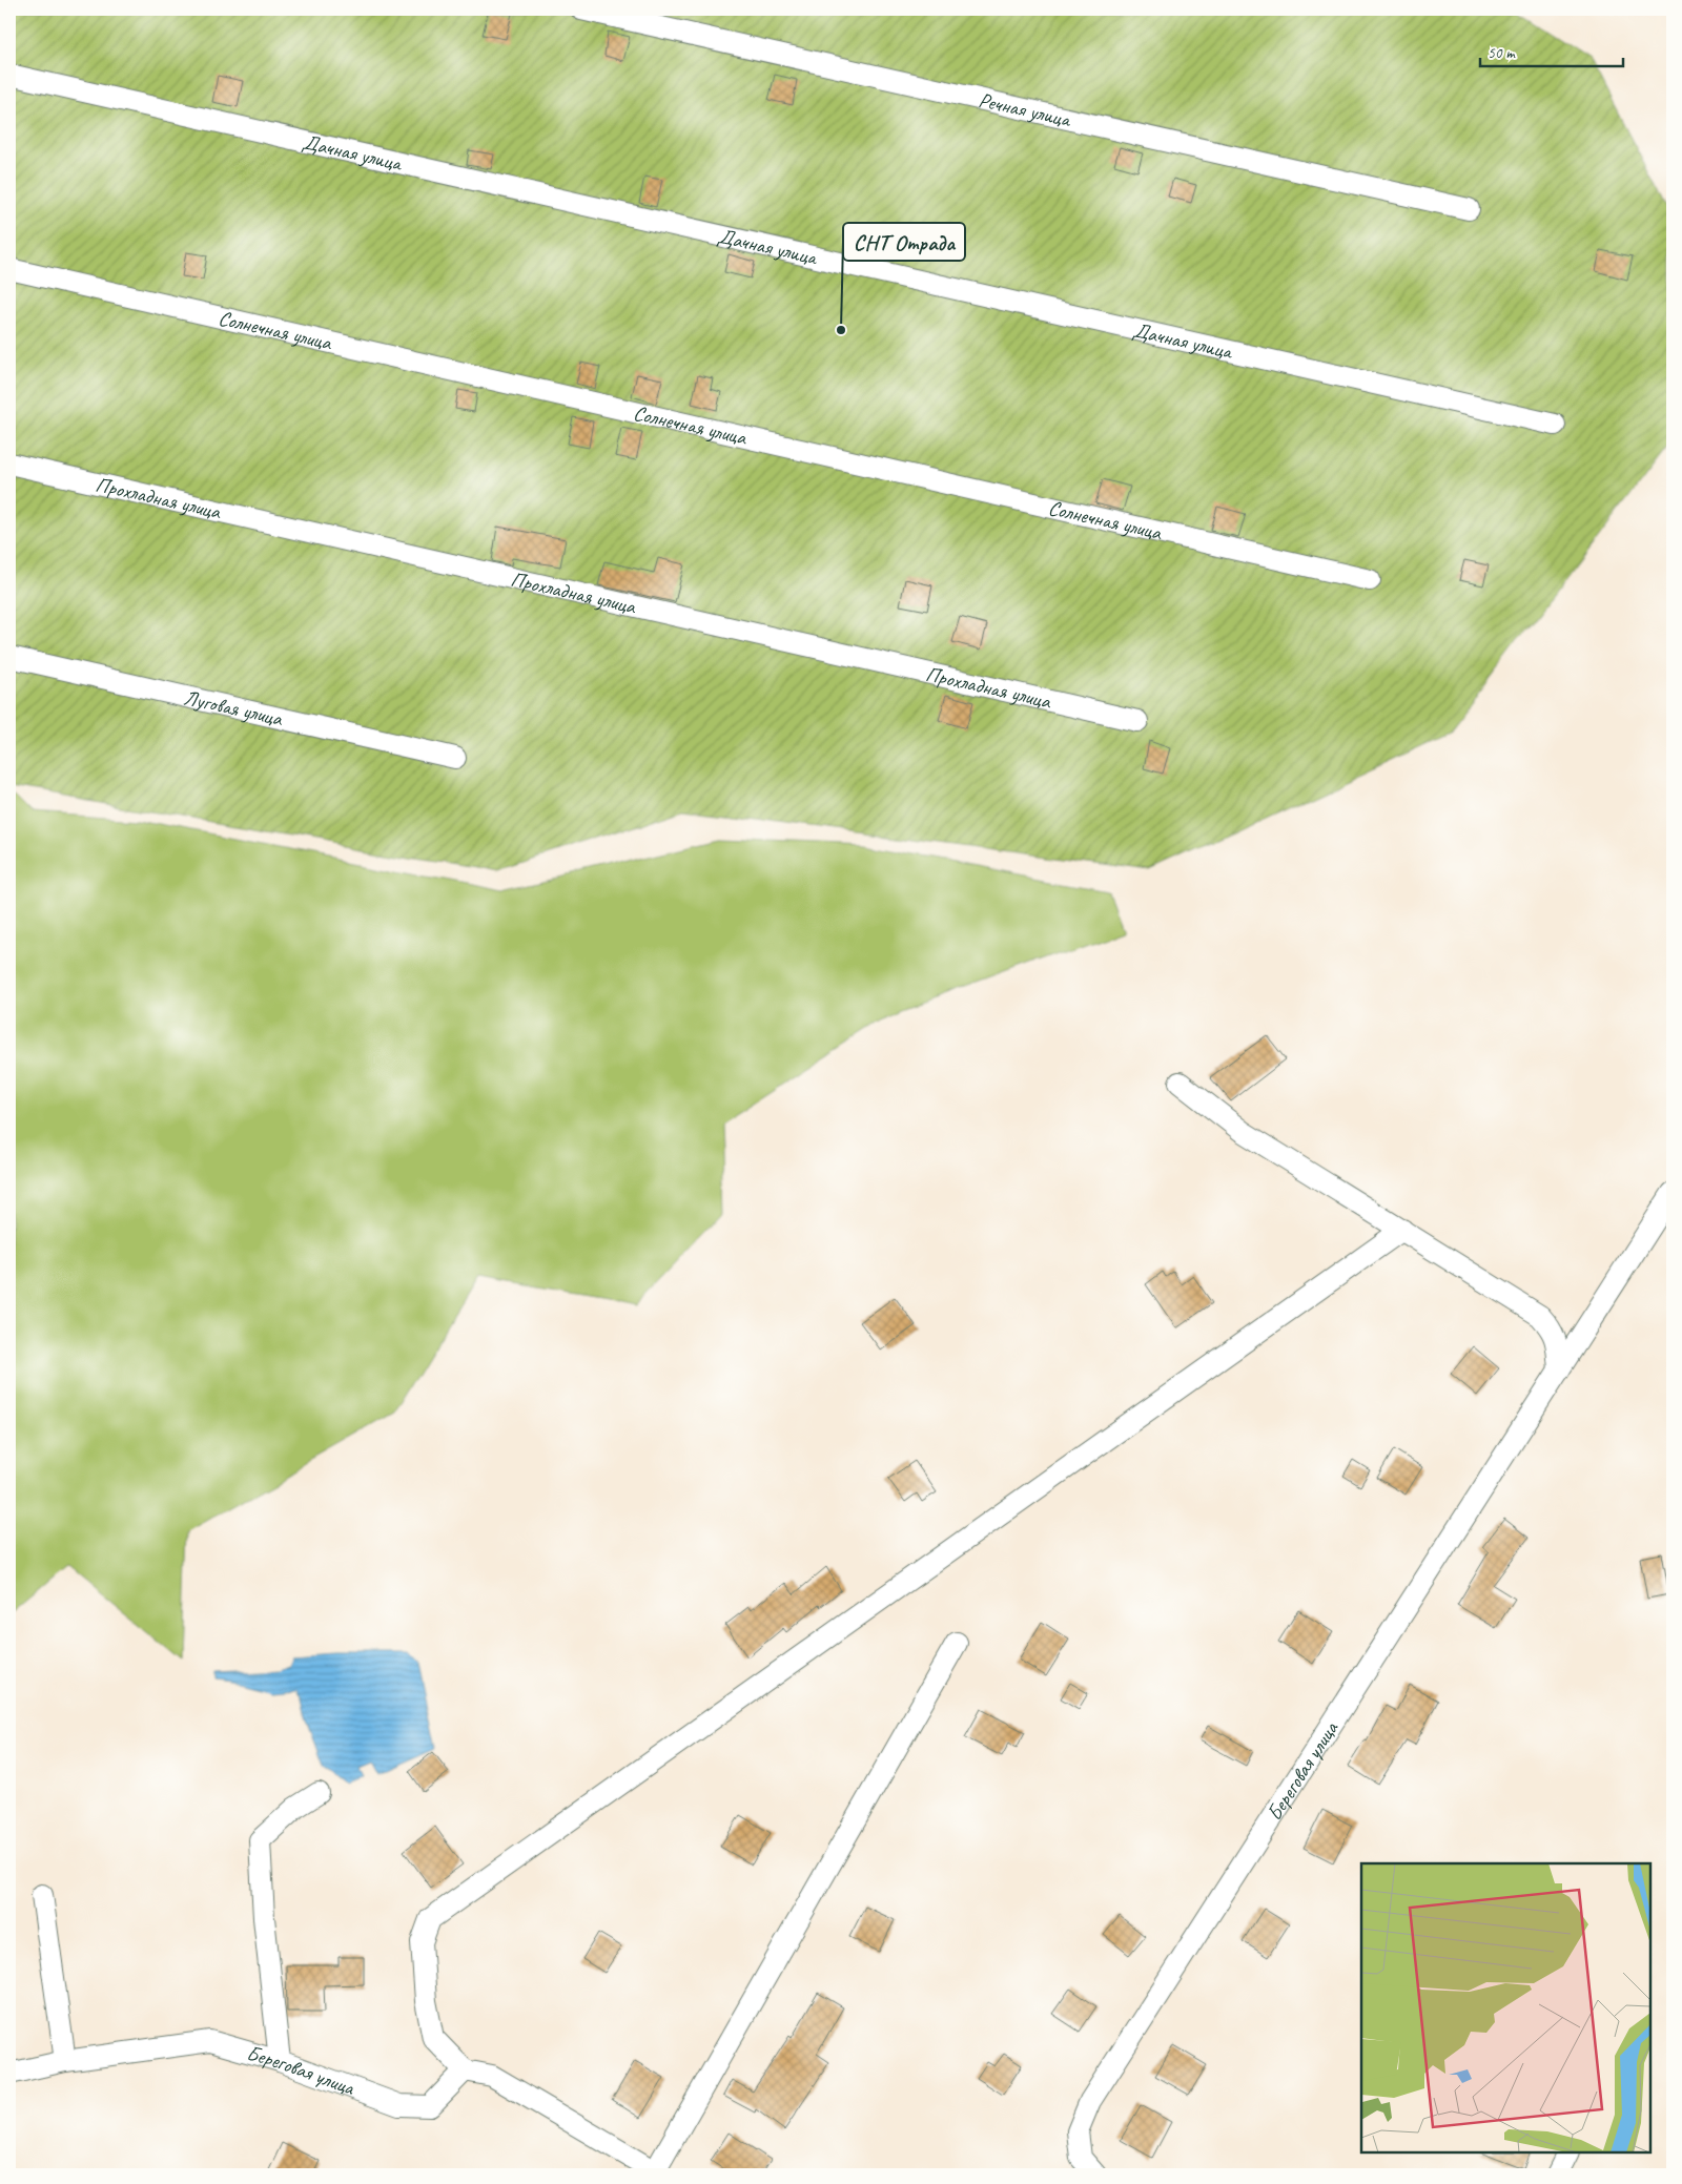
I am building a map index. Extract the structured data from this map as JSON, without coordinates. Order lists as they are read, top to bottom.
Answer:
{
  "streets": {
    "street": [
      "Речная улица",
      "Дачная улица",
      "Солнечная улица",
      "Прохладная улица",
      "Луговая улица",
      "Береговая улица"
    ]
  },
  "places": ["СНТ Отрада"],
  "scale_bar": "50 m"
}
